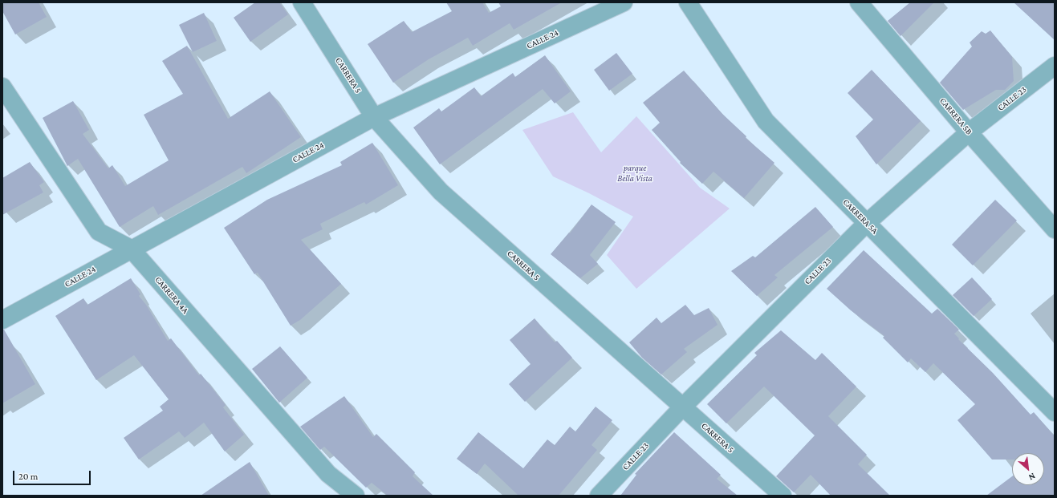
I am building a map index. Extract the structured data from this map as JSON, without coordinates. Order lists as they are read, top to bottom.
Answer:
{
  "streets": {
    "street": [
      "CALLE 24",
      "CARRERA 5",
      "CALLE 23",
      "CARRERA 5B",
      "CARRERA 5A",
      "CARRERA 4A"
    ]
  },
  "crossings": [
    ["CALLE 24", "CARRERA 5"],
    ["CALLE 24", "CARRERA 4A"],
    ["CARRERA 5", "CALLE 23"],
    ["CALLE 23", "CARRERA 5B"],
    ["CALLE 23", "CARRERA 5A"]
  ],
  "parks": ["parque Bella Vista"],
  "scale_bar": "20 m",
  "north": "bottom right"
}
